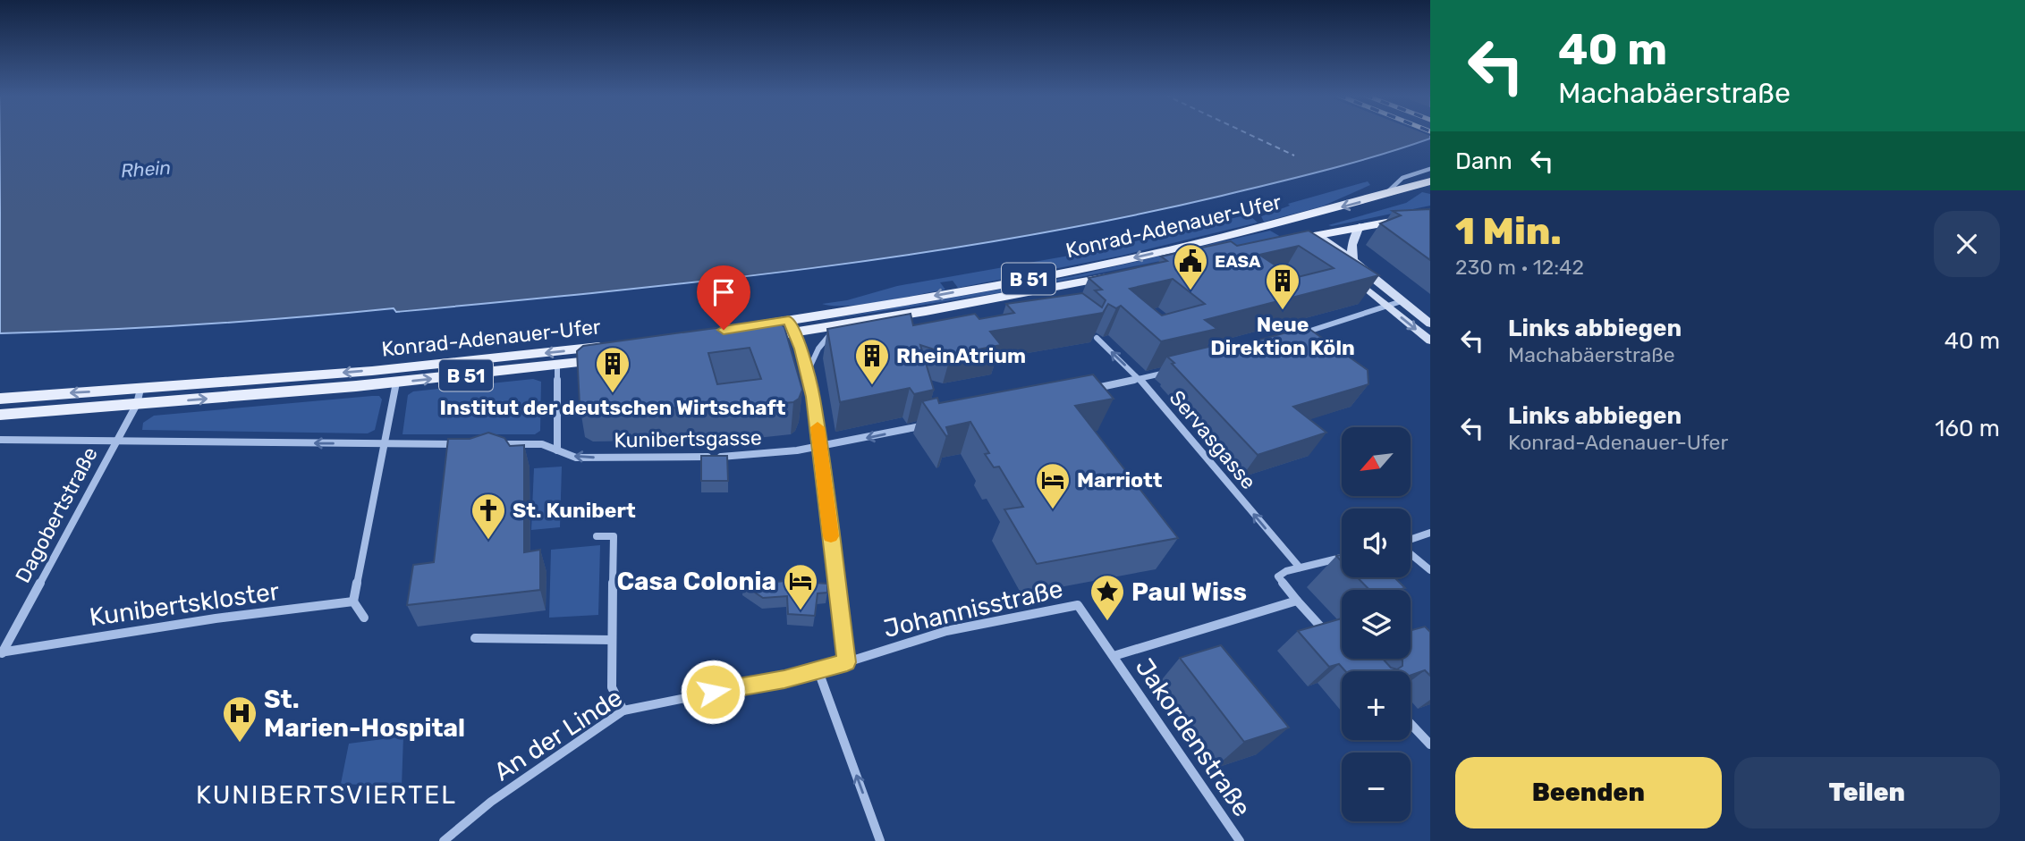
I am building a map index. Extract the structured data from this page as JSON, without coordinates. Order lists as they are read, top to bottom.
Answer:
{
  "streets": {
    "main road": ["Konrad-Adenauer-Ufer", "B 51"],
    "street": [
      "Kunibertsgasse",
      "Servasgasse",
      "Dagobertstraße",
      "Kunibertskloster",
      "Johannisstraße",
      "An der Linde",
      "Jakordenstraße"
    ]
  },
  "crossings": [
    ["Konrad-Adenauer-Ufer", "Kunibertsgasse"],
    ["Konrad-Adenauer-Ufer", "Dagobertstraße"],
    ["Dagobertstraße", "Kunibertskloster"],
    ["Johannisstraße", "An der Linde"],
    ["Johannisstraße", "Jakordenstraße"]
  ],
  "one_way": ["Kunibertsgasse", "Servasgasse"],
  "districts": ["KUNIBERTSVIERTEL"],
  "water": ["Rhein"],
  "places": {
    "public building": ["EASA"],
    "building": ["Neue Direktion Köln", "RheinAtrium", "Institut der deutschen Wirtschaft"],
    "hotel": ["Marriott", "Casa Colonia"],
    "church": ["St. Kunibert"],
    "place": ["Paul Wiss"],
    "hospital": ["St. Marien-Hospital"]
  },
  "north": "bottom left",
  "page": {
    "turn": ["40 m", "Machabäerstraße"],
    "then": "Dann",
    "heading": ["1 Min.", "230 m · 12:42"],
    "list": [
      {
        "name": "Links abbiegen",
        "note": "Machabäerstraße",
        "value": "40 m"
      },
      {
        "name": "Links abbiegen",
        "note": "Konrad-Adenauer-Ufer",
        "value": "160 m"
      }
    ],
    "map_buttons": ["+", "−"],
    "buttons": ["Beenden", "Teilen"]
  }
}
